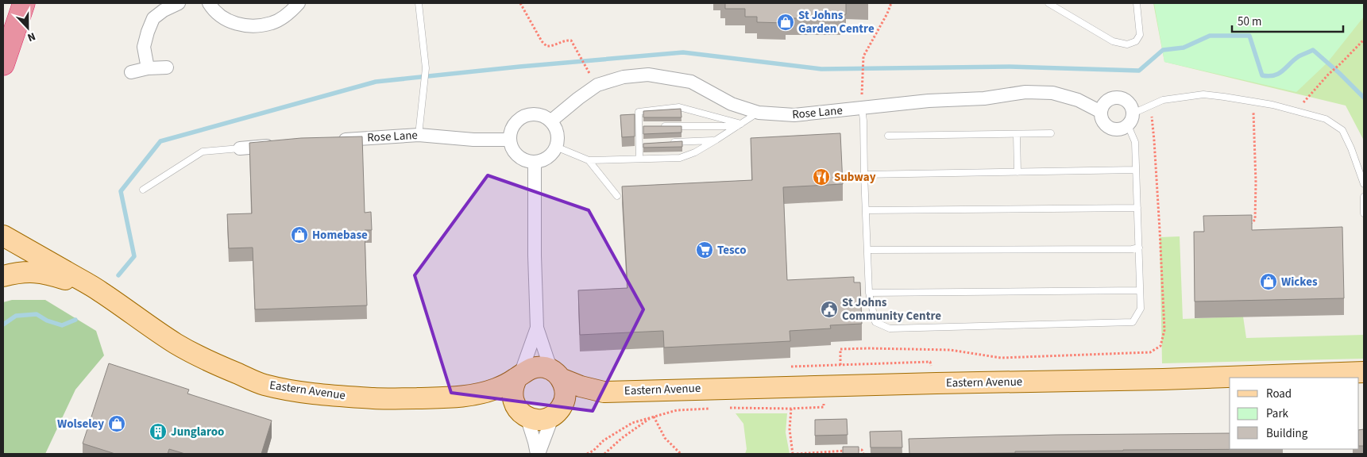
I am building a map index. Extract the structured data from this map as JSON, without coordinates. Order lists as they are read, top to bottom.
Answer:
{
  "streets": {
    "main road": ["Eastern Avenue"],
    "street": ["Rose Lane"]
  },
  "places": {
    "shop": [
      "St Johns Garden Centre",
      "Homebase",
      "Wickes",
      "Wolseley"
    ],
    "restaurant": ["Subway"],
    "supermarket": ["Tesco"],
    "public building": ["St Johns Community Centre"],
    "building": ["Junglaroo"]
  },
  "legend": ["Road", "Park", "Building"],
  "scale_bar": "50 m",
  "north": "bottom"
}
